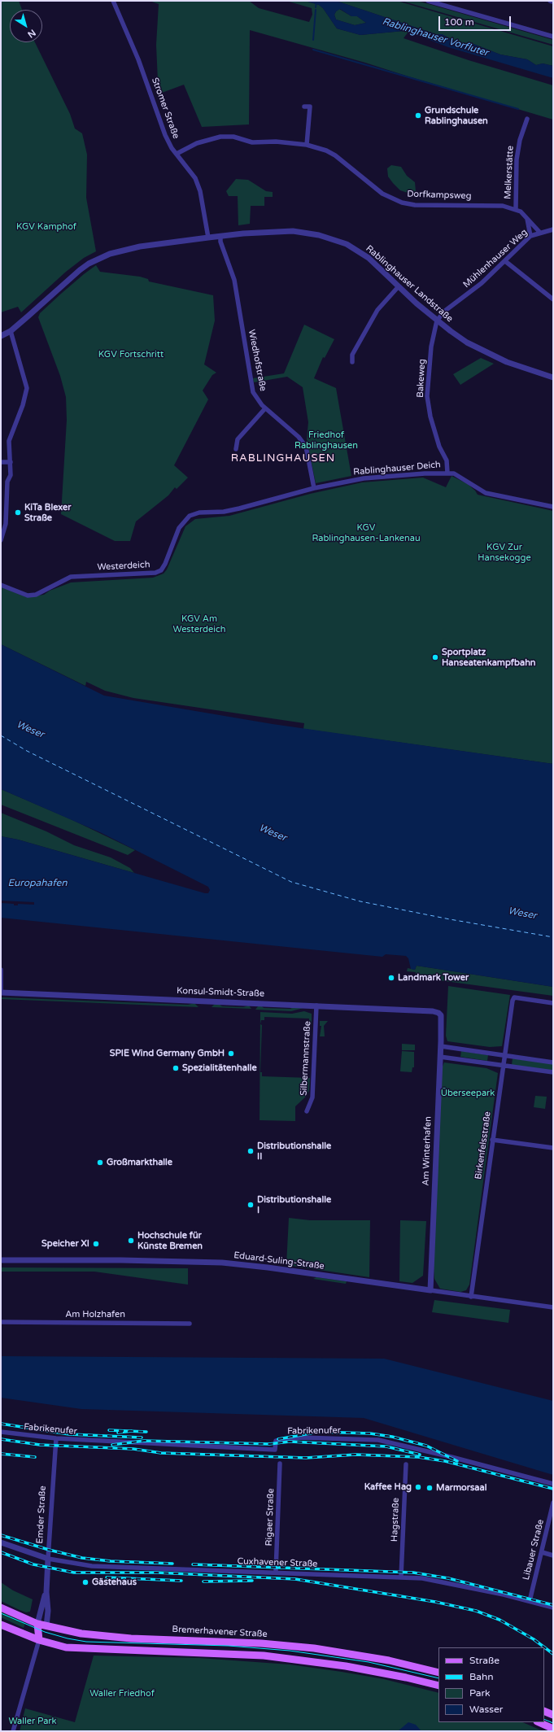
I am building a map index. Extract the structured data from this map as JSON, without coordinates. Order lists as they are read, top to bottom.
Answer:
{
  "streets": {
    "main road": ["Emder Straße", "Bremerhavener Straße"],
    "street": [
      "Stromer Straße",
      "Melkerstätte",
      "Dorfkampsweg",
      "Mühlenhauser Weg",
      "Rablinghauser Landstraße",
      "Wiedhofstraße",
      "Bakeweg",
      "Rablinghauser Deich",
      "Westerdeich",
      "Konsul-Smidt-Straße",
      "Silbermannstraße",
      "Birkenfelsstraße",
      "Am Winterhafen",
      "Eduard-Suling-Straße",
      "Am Holzhafen",
      "Fabrikenufer",
      "Rigaer Straße",
      "Hagstraße",
      "Libauer Straße",
      "Cuxhavener Straße"
    ]
  },
  "crossings": [
    ["Stromer Straße", "Dorfkampsweg"],
    ["Stromer Straße", "Rablinghauser Landstraße"],
    ["Melkerstätte", "Dorfkampsweg"],
    ["Mühlenhauser Weg", "Rablinghauser Landstraße"],
    ["Mühlenhauser Weg", "Bakeweg"],
    ["Rablinghauser Landstraße", "Wiedhofstraße"],
    ["Rablinghauser Landstraße", "Bakeweg"],
    ["Wiedhofstraße", "Rablinghauser Deich"],
    ["Wiedhofstraße", "Westerdeich"],
    ["Bakeweg", "Rablinghauser Deich"],
    ["Rablinghauser Deich", "Westerdeich"],
    ["Konsul-Smidt-Straße", "Silbermannstraße"],
    ["Konsul-Smidt-Straße", "Am Winterhafen"],
    ["Birkenfelsstraße", "Eduard-Suling-Straße"],
    ["Am Winterhafen", "Eduard-Suling-Straße"],
    ["Fabrikenufer", "Emder Straße"],
    ["Emder Straße", "Cuxhavener Straße"],
    ["Emder Straße", "Bremerhavener Straße"],
    ["Rigaer Straße", "Cuxhavener Straße"],
    ["Hagstraße", "Cuxhavener Straße"],
    ["Libauer Straße", "Cuxhavener Straße"]
  ],
  "districts": ["RABLINGHAUSEN"],
  "water": ["Rablinghauser Vorfluter", "Weser", "Europahafen"],
  "parks": [
    "KGV Kamphof",
    "KGV Fortschritt",
    "Friedhof Rablinghausen",
    "KGV Rablinghausen-Lankenau",
    "KGV Zur Hansekogge",
    "KGV Am Westerdeich",
    "Überseepark",
    "Waller Friedhof",
    "Waller Park"
  ],
  "places": [
    "Grundschule Rablinghausen",
    "KiTa Blexer Straße",
    "Sportplatz Hanseatenkampfbahn",
    "Landmark Tower",
    "SPIE Wind Germany GmbH",
    "Spezialitätenhalle",
    "Distributionshalle II",
    "Großmarkthalle",
    "Distributionshalle I",
    "Hochschule für Künste Bremen",
    "Speicher XI",
    "Kaffee Hag",
    "Marmorsaal",
    "Gästehaus"
  ],
  "legend": [
    "Straße",
    "Bahn",
    "Park",
    "Wasser"
  ],
  "scale_bar": "100 m",
  "north": "bottom right"
}
